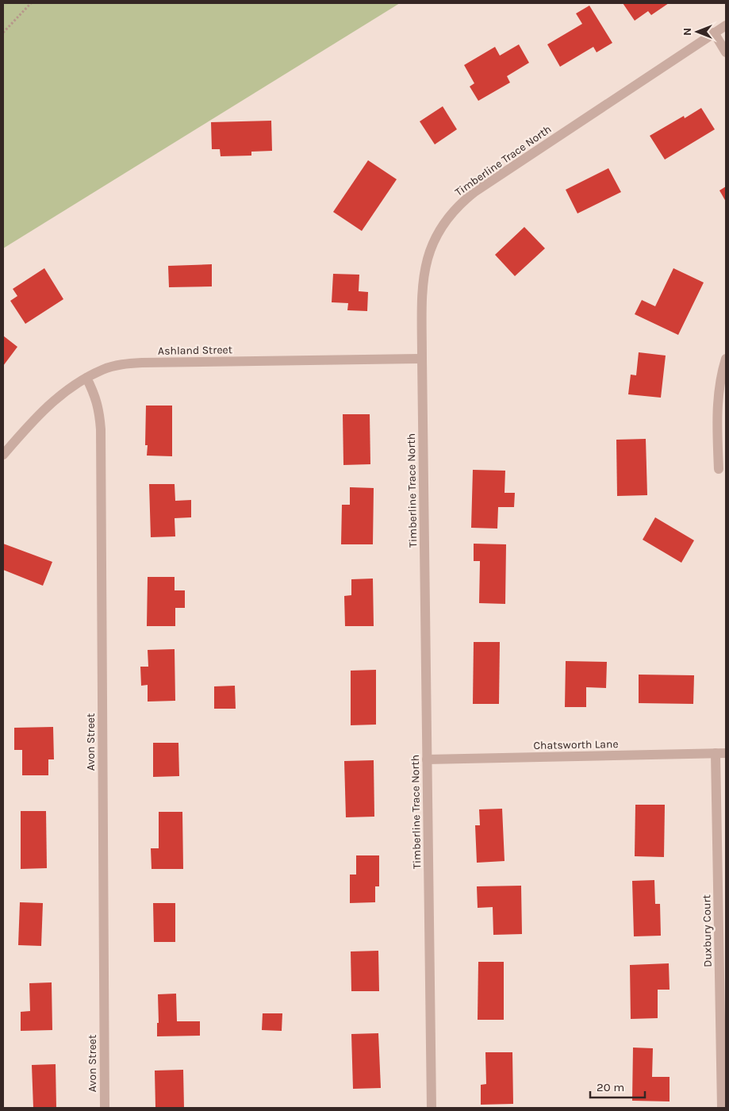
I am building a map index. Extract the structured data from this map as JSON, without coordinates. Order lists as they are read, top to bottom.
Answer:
{
  "streets": {
    "street": [
      "Timberline Trace North",
      "Ashland Street",
      "Avon Street",
      "Chatsworth Lane",
      "Duxbury Court"
    ]
  },
  "crossings": [
    ["Timberline Trace North", "Ashland Street"],
    ["Timberline Trace North", "Chatsworth Lane"],
    ["Ashland Street", "Avon Street"],
    ["Chatsworth Lane", "Duxbury Court"]
  ],
  "scale_bar": "20 m",
  "north": "left"
}
